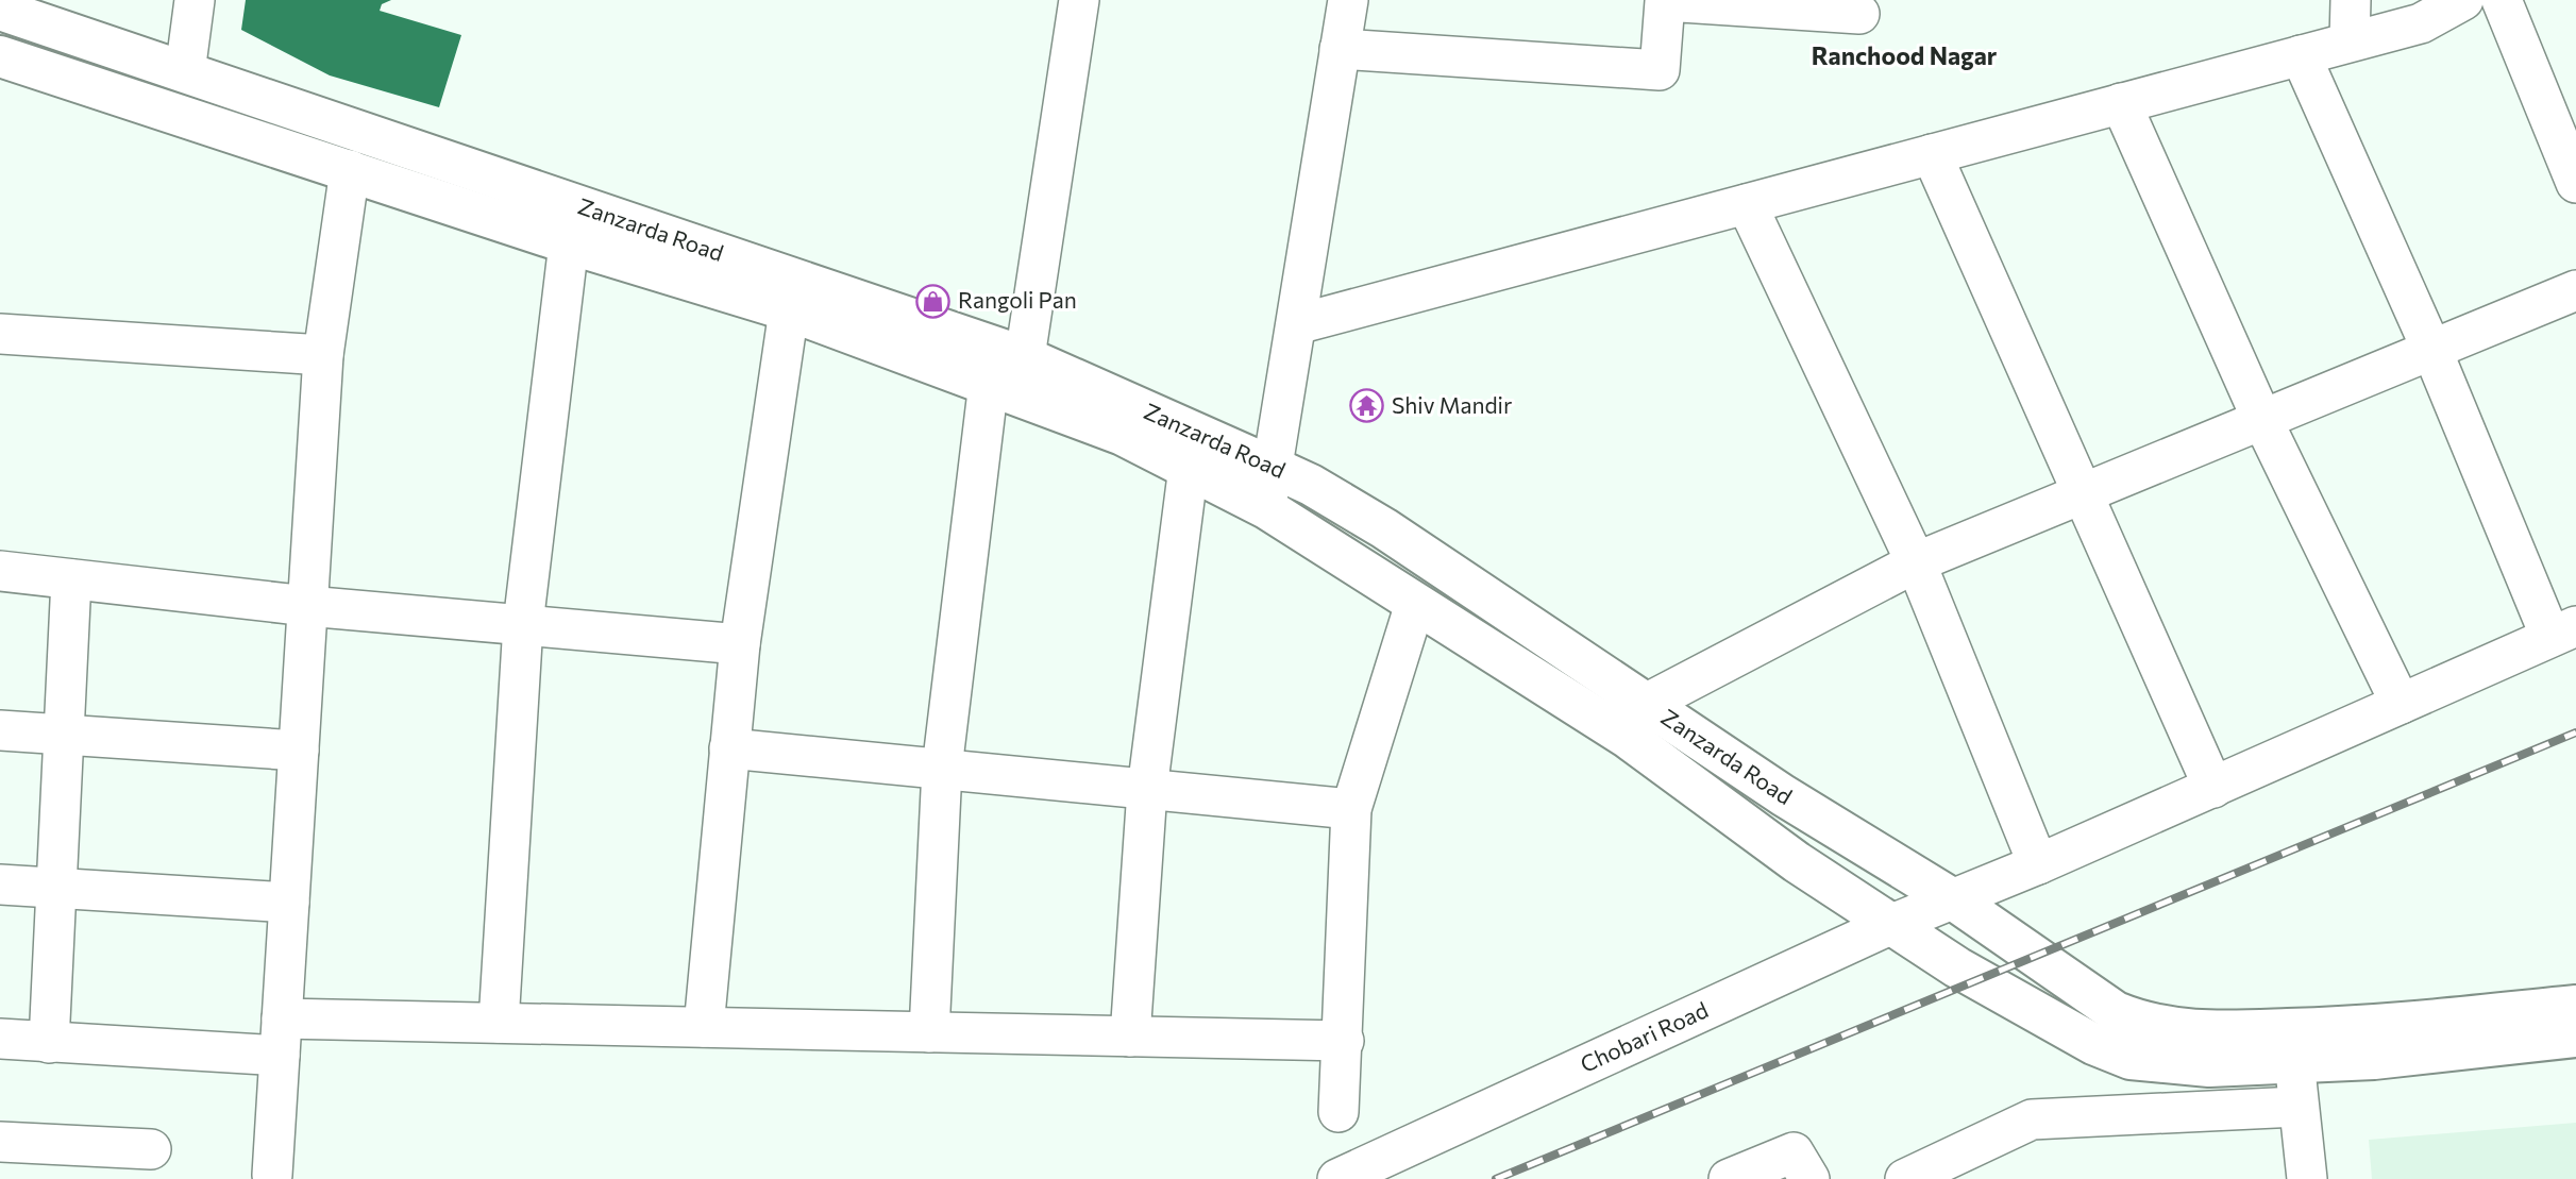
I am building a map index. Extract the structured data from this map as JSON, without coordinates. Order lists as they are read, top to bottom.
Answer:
{
  "streets": {
    "main road": ["Zanzarda Road"],
    "street": ["Chobari Road"]
  },
  "crossings": [
    ["Zanzarda Road", "Chobari Road"]
  ],
  "districts": ["Ranchood Nagar"],
  "places": {
    "shop": ["Rangoli Pan"],
    "temple": ["Shiv Mandir"]
  }
}
